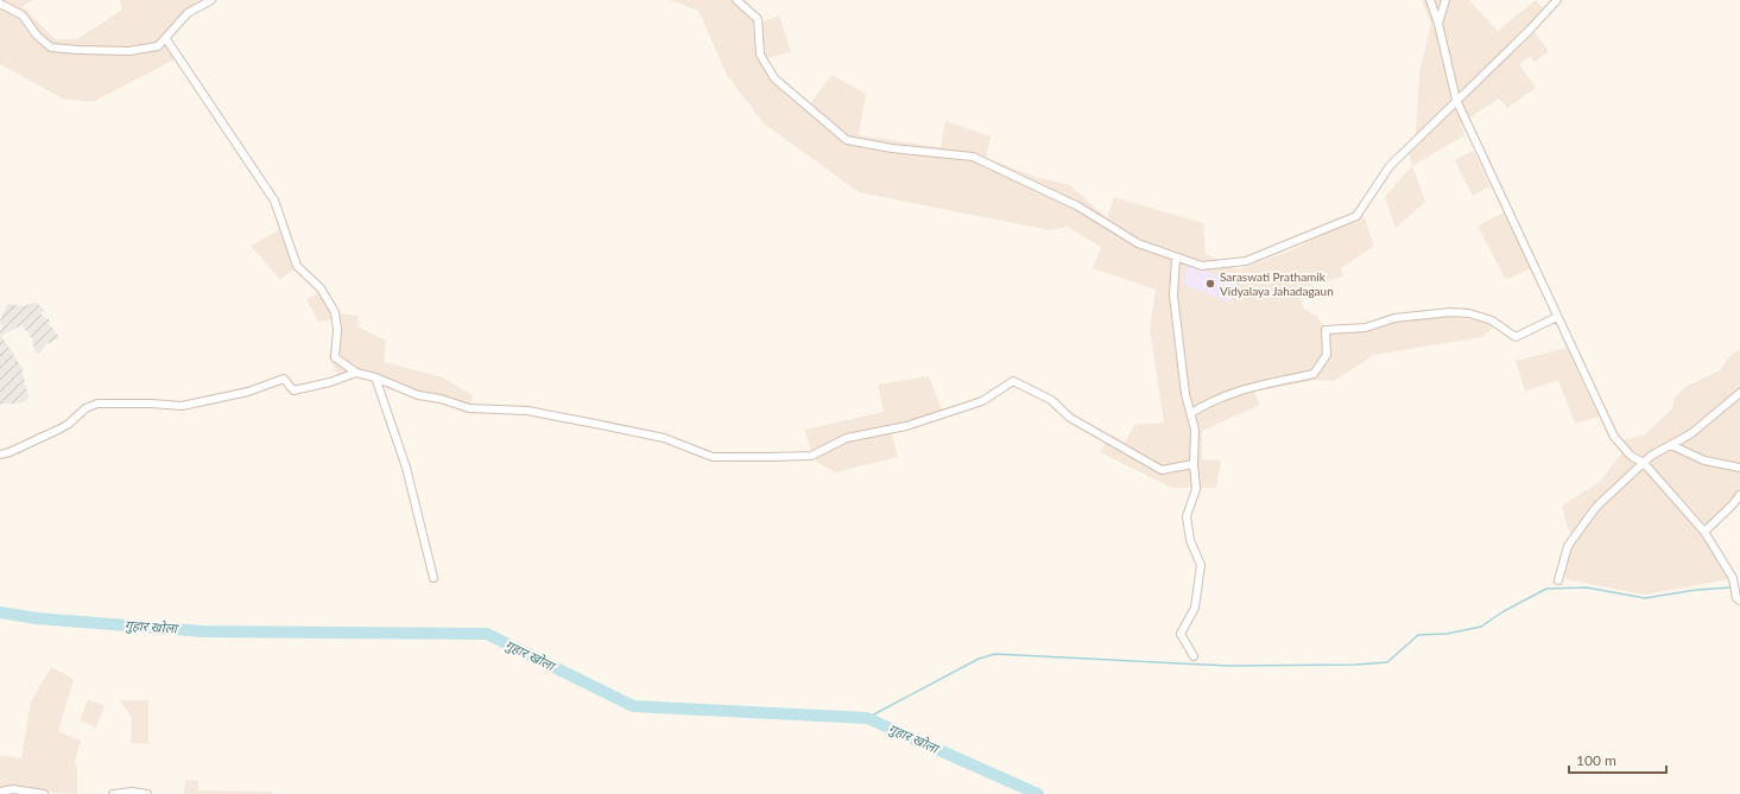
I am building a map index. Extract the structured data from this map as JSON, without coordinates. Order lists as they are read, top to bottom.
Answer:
{
  "water": ["गुहार खोला"],
  "places": ["Saraswati Prathamik Vidyalaya Jahadagaun"],
  "scale_bar": "100 m"
}
